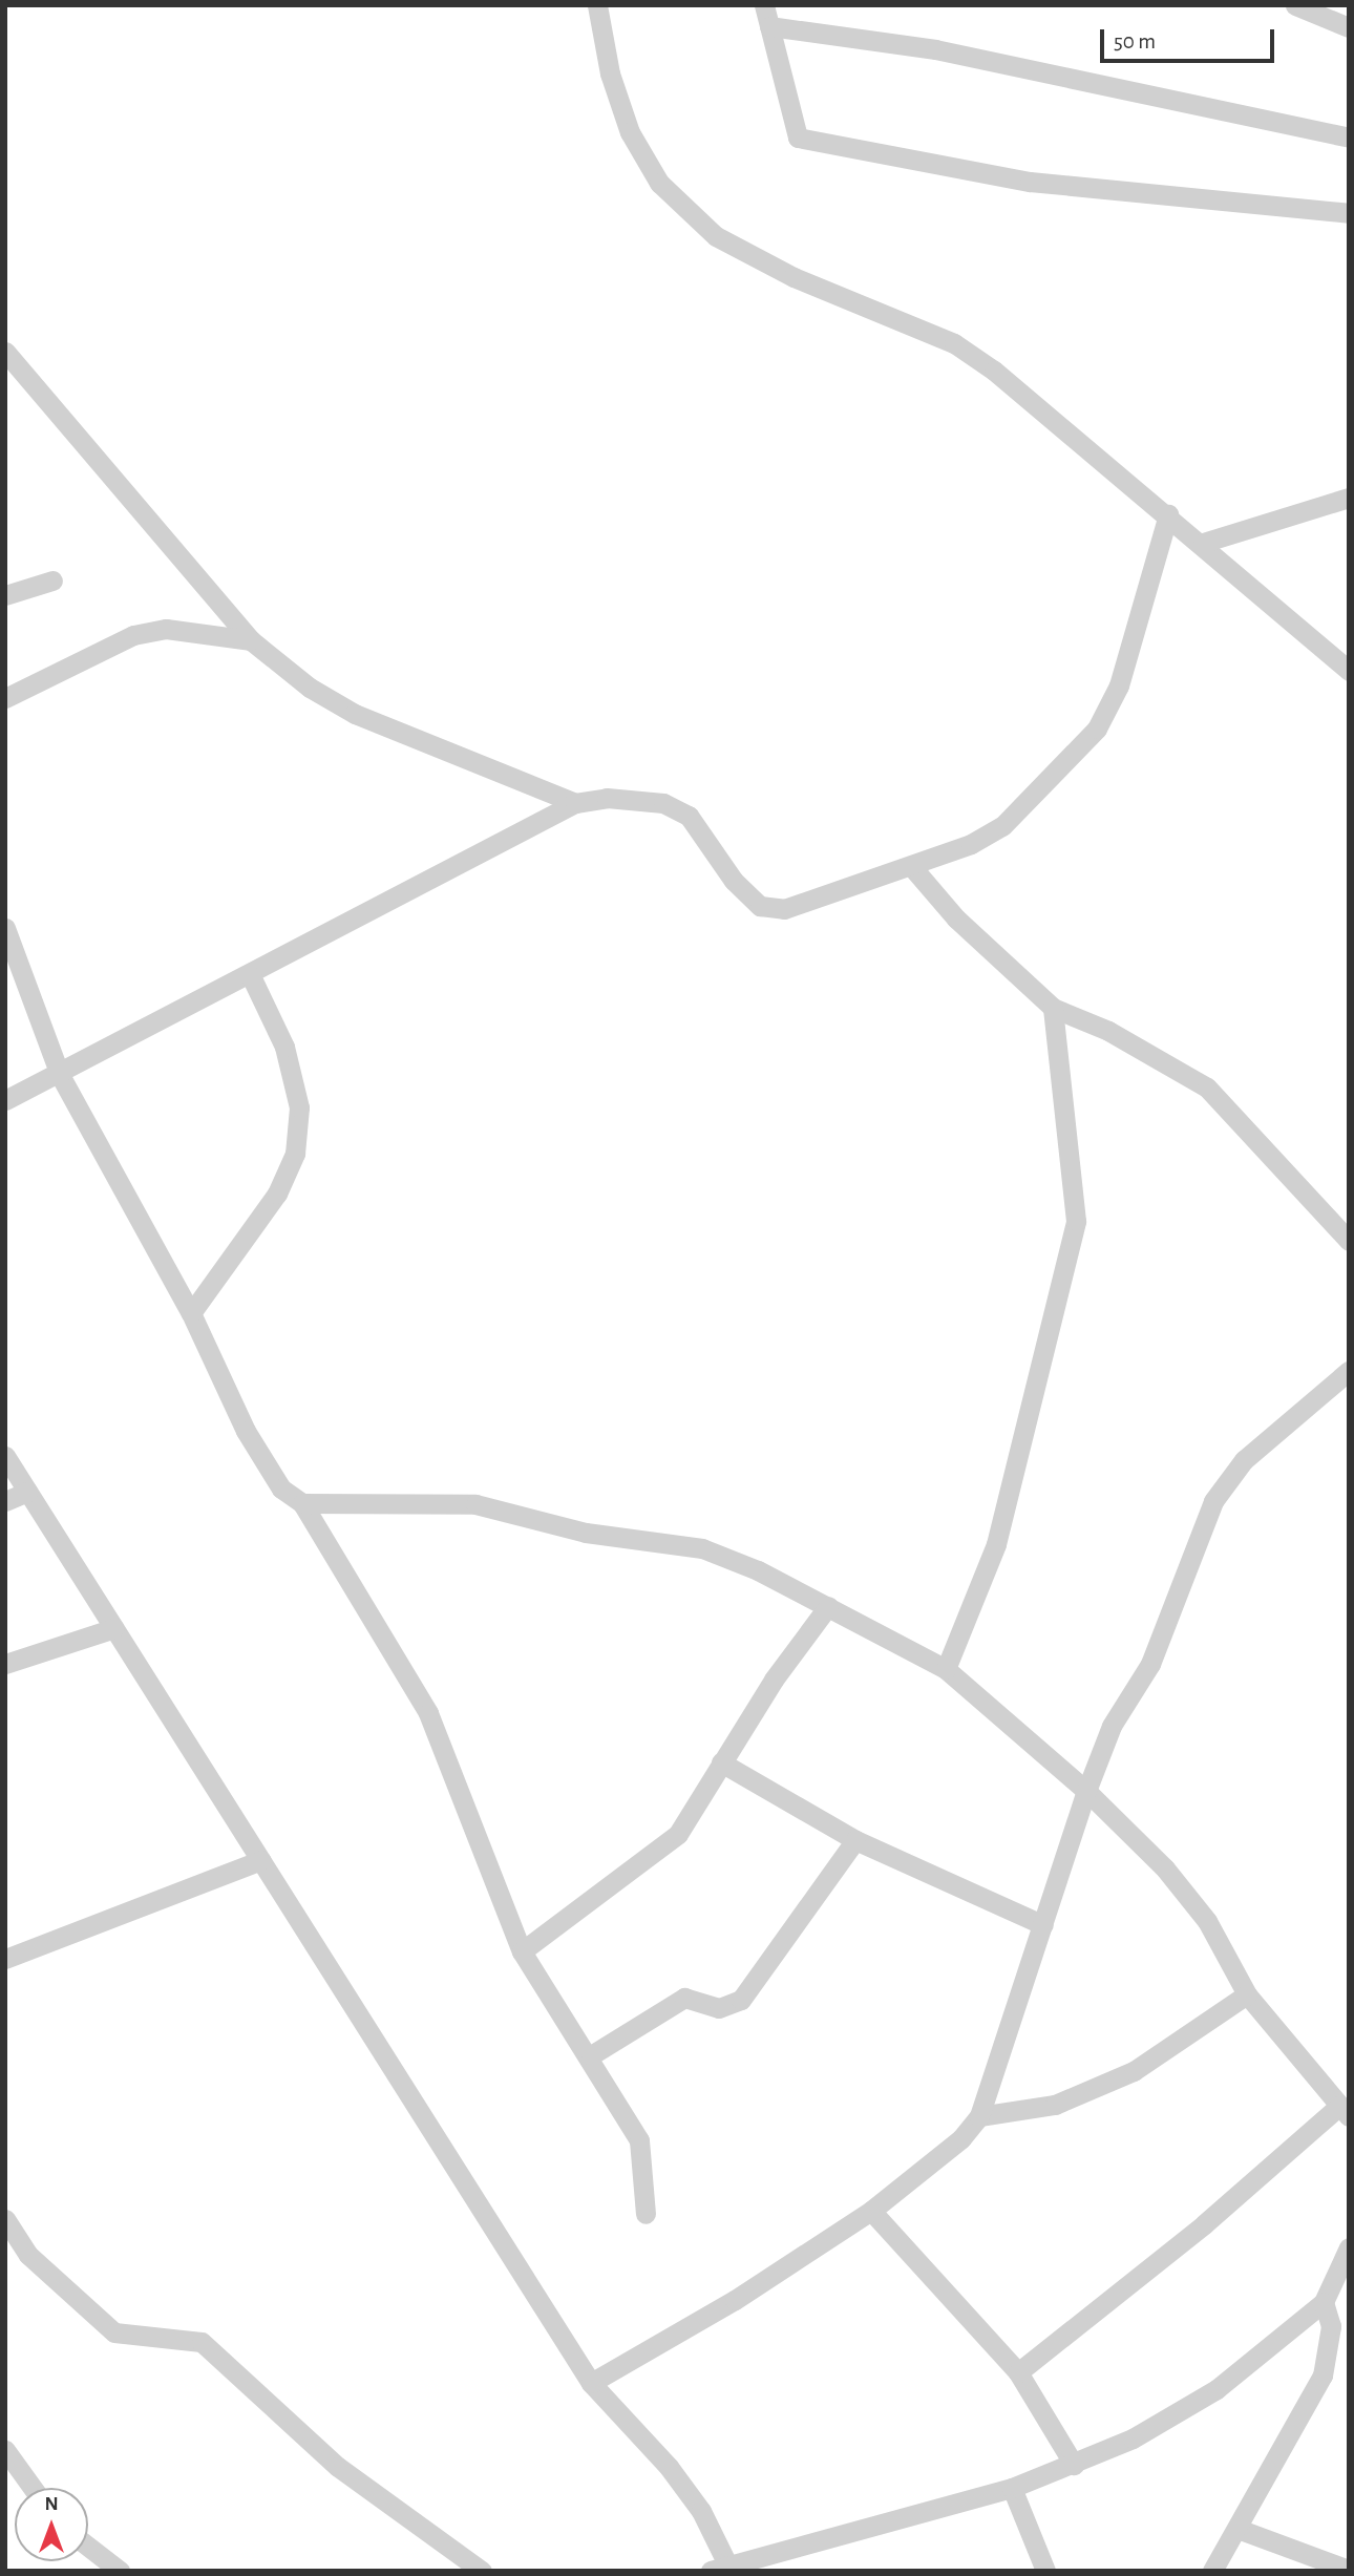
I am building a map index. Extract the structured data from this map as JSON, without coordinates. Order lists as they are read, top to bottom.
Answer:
{
  "scale_bar": "50 m",
  "north": "top"
}
